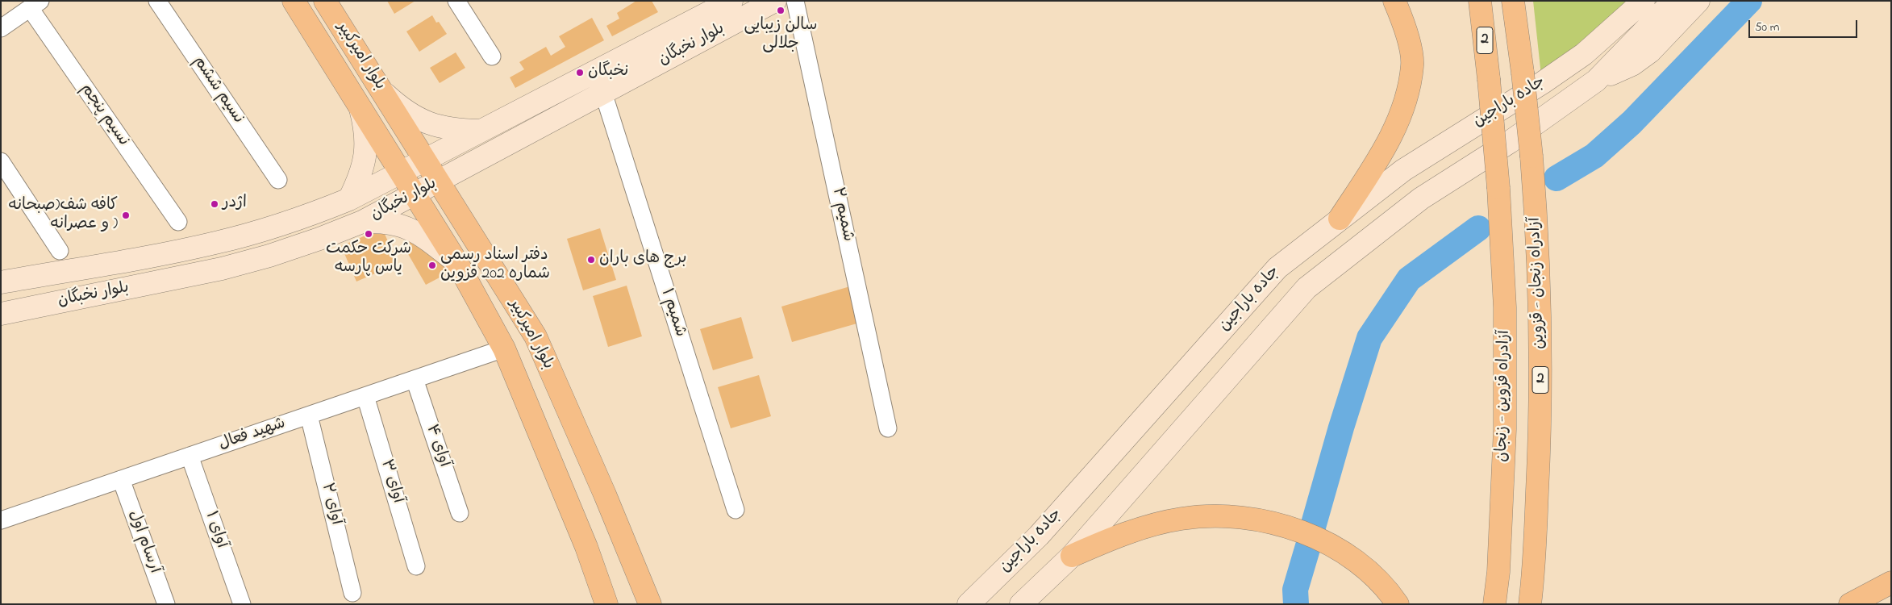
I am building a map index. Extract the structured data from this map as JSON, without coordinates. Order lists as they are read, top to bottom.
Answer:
{
  "streets": {
    "main road": [
      "2",
      "بلوار نخبگان",
      "بلوار امیرکبیر",
      "جاده باراجین",
      "آزادراه زنجان - قزوین",
      "آزادراه قزوین - زنجان"
    ],
    "street": [
      "نسیم ششم",
      "نسیم پنجم",
      "شمیم ۲",
      "شمیم ۱",
      "شهید فعال",
      "آوای ۴",
      "آوای ۳",
      "آوای ۲",
      "آوای ۱",
      "آرسام اول"
    ]
  },
  "crossings": [
    ["بلوار نخبگان", "بلوار امیرکبیر"],
    ["بلوار نخبگان", "شمیم ۱"],
    ["بلوار امیرکبیر", "شهید فعال"],
    ["شهید فعال", "آوای ۴"],
    ["شهید فعال", "آوای ۳"],
    ["شهید فعال", "آوای ۲"],
    ["شهید فعال", "آوای ۱"],
    ["شهید فعال", "آرسام اول"]
  ],
  "places": [
    "سالن زیبایی جلالی",
    "نخبگان",
    "اژدر",
    "کافه شف(صبحانه و عصرانه )",
    "شرکت حکمت یاس پارسه",
    "برج های باران",
    "دفتر اسناد رسمی شماره 202 قزوین"
  ],
  "scale_bar": "50 m"
}
